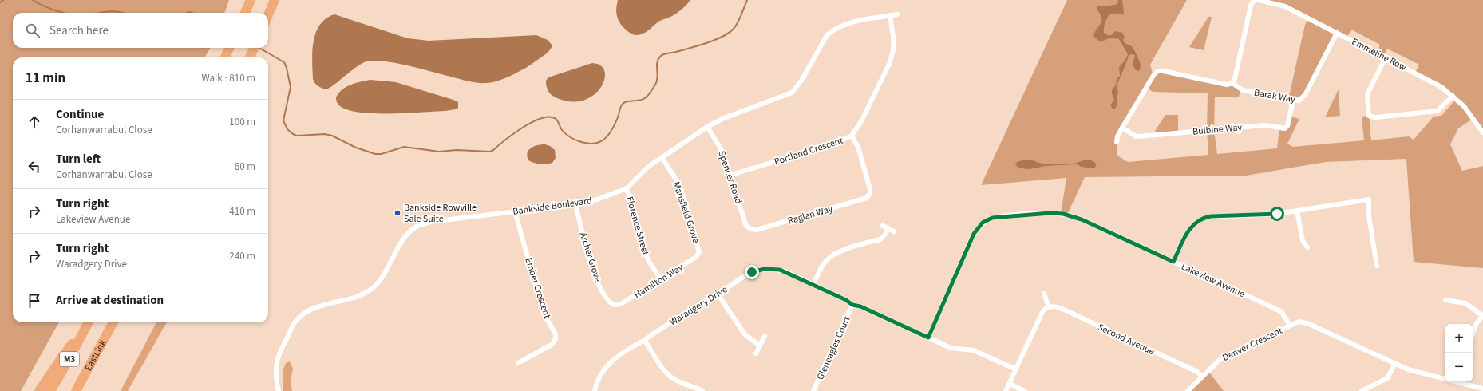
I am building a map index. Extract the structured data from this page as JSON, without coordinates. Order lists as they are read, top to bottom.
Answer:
{
  "streets": {
    "highway": ["EastLink", "M3"],
    "street": [
      "Emmeline Row",
      "Barak Way",
      "Bulbine Way",
      "Portland Crescent",
      "Spencer Road",
      "Bankside Boulevard",
      "Mansfield Grove",
      "Raglan Way",
      "Florence Street",
      "Archer Grove",
      "Lakeview Avenue",
      "Hamilton Way",
      "Ember Crescent",
      "Waradgery Drive",
      "Second Avenue",
      "Denver Crescent",
      "Gleneagles Court"
    ]
  },
  "crossings": [
    ["Emmeline Row", "Barak Way"],
    ["Barak Way", "Bulbine Way"],
    ["Portland Crescent", "Spencer Road"],
    ["Portland Crescent", "Bankside Boulevard"],
    ["Portland Crescent", "Raglan Way"],
    ["Spencer Road", "Bankside Boulevard"],
    ["Spencer Road", "Raglan Way"],
    ["Bankside Boulevard", "Mansfield Grove"],
    ["Bankside Boulevard", "Florence Street"],
    ["Bankside Boulevard", "Archer Grove"],
    ["Bankside Boulevard", "Ember Crescent"],
    ["Mansfield Grove", "Hamilton Way"],
    ["Florence Street", "Hamilton Way"],
    ["Archer Grove", "Hamilton Way"],
    ["Lakeview Avenue", "Waradgery Drive"],
    ["Lakeview Avenue", "Denver Crescent"],
    ["Waradgery Drive", "Gleneagles Court"],
    ["Second Avenue", "Denver Crescent"]
  ],
  "places": ["Bankside Rowville Sale Suite"],
  "page": {
    "search": "Search here",
    "heading": ["11 min", "Walk · 810 m"],
    "list": [
      ["Continue", "Corhanwarrabul Close", "100 m"],
      ["Turn left", "Corhanwarrabul Close", "60 m"],
      ["Turn right", "Lakeview Avenue", "410 m"],
      ["Turn right", "Waradgery Drive", "240 m"],
      "Arrive at destination"
    ],
    "map_buttons": ["+", "−"]
  }
}
